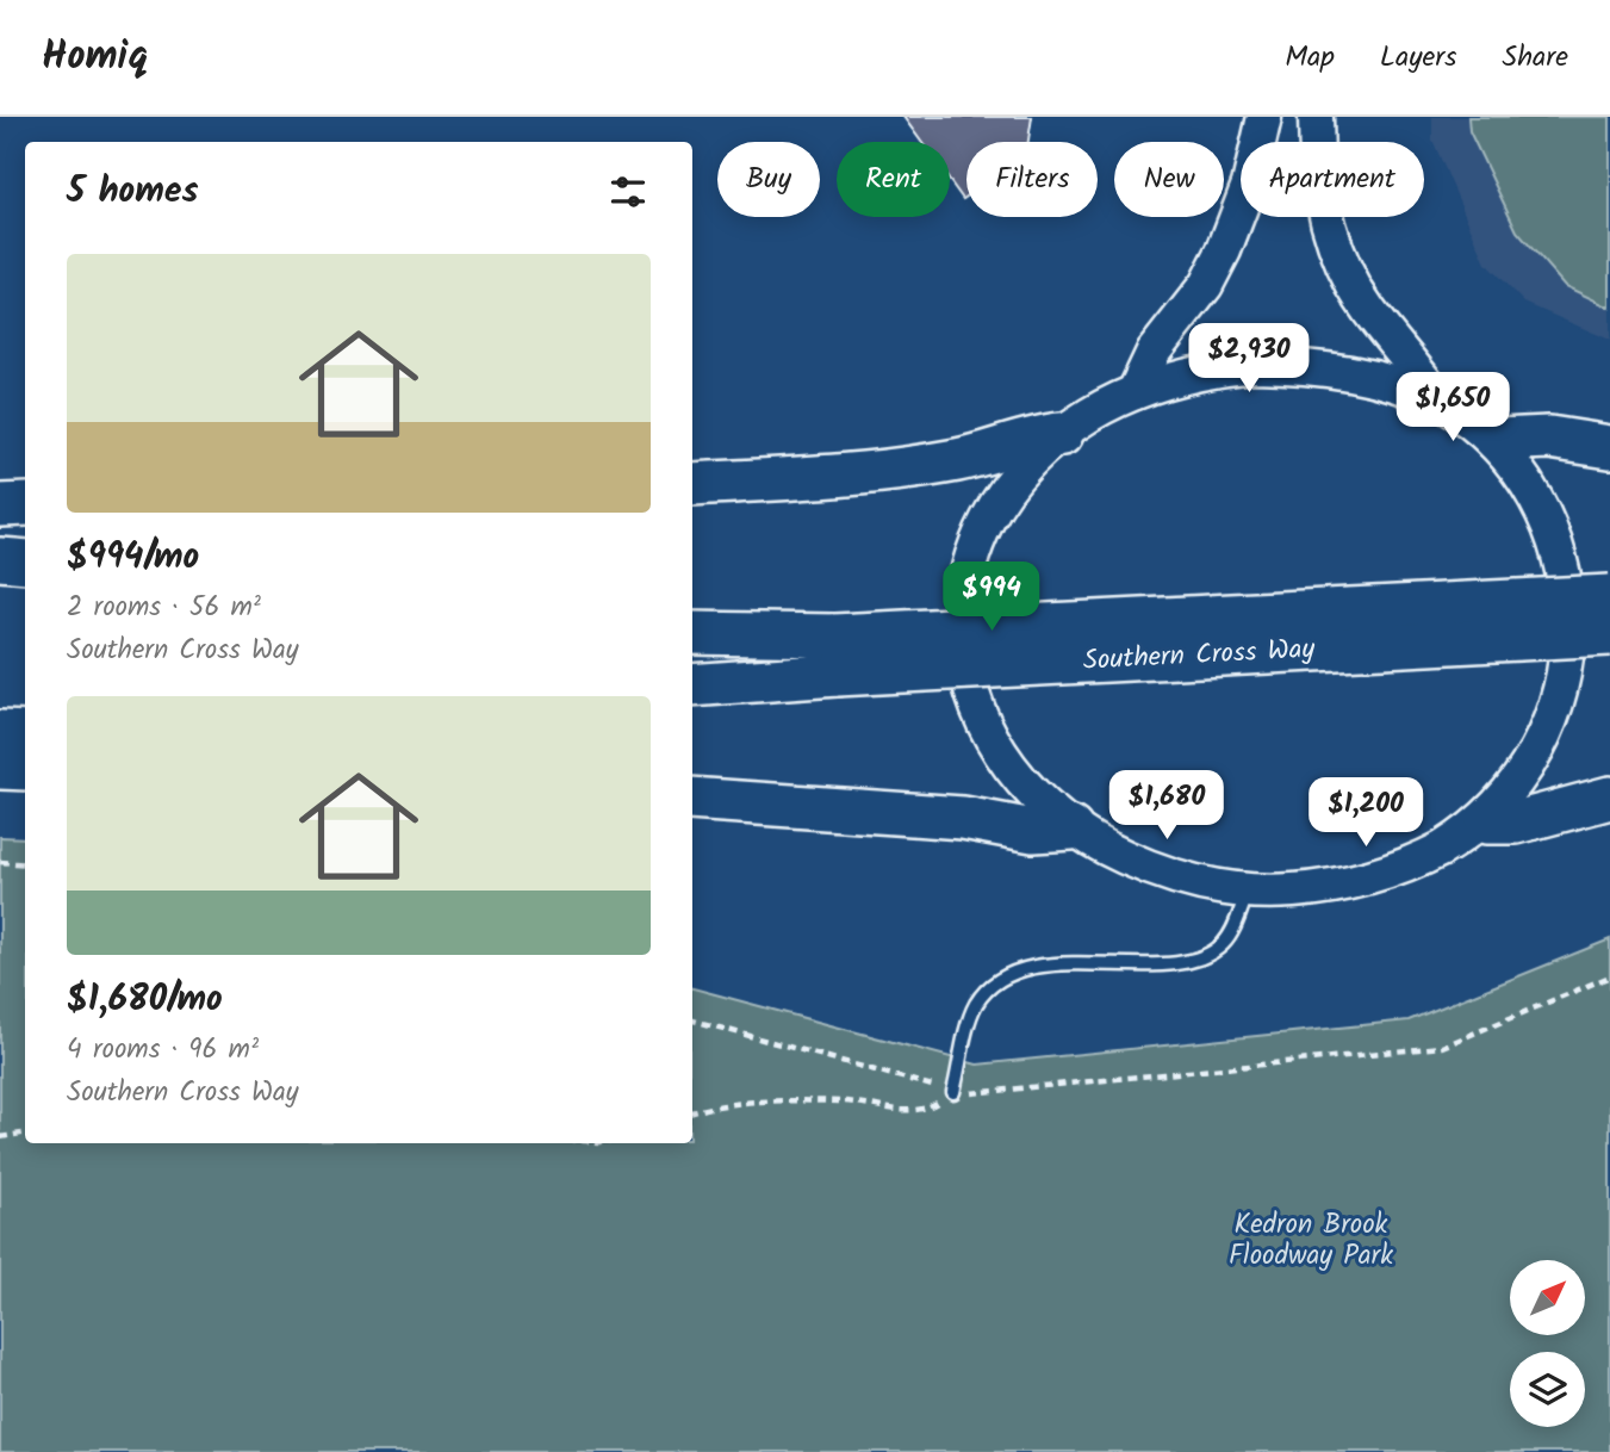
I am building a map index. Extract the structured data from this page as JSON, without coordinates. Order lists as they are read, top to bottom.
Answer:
{
  "streets": {
    "highway": ["Southern Cross Way"]
  },
  "parks": ["Kedron Brook Floodway Park"],
  "north": "top right",
  "page": {
    "header": "Homiq",
    "nav": ["Map", "Layers", "Share"],
    "chip": [
      "Buy",
      "Rent",
      "Filters",
      "New",
      "Apartment"
    ],
    "heading": "5 homes",
    "list": [
      {
        "name": "$994/mo",
        "note": "2 rooms · 56 m² · Southern Cross Way"
      },
      {
        "name": "$1,680/mo",
        "note": "4 rooms · 96 m² · Southern Cross Way"
      }
    ],
    "price": [
      "$2,930",
      "$1,650",
      "$994",
      "$1,680",
      "$1,200"
    ]
  }
}
